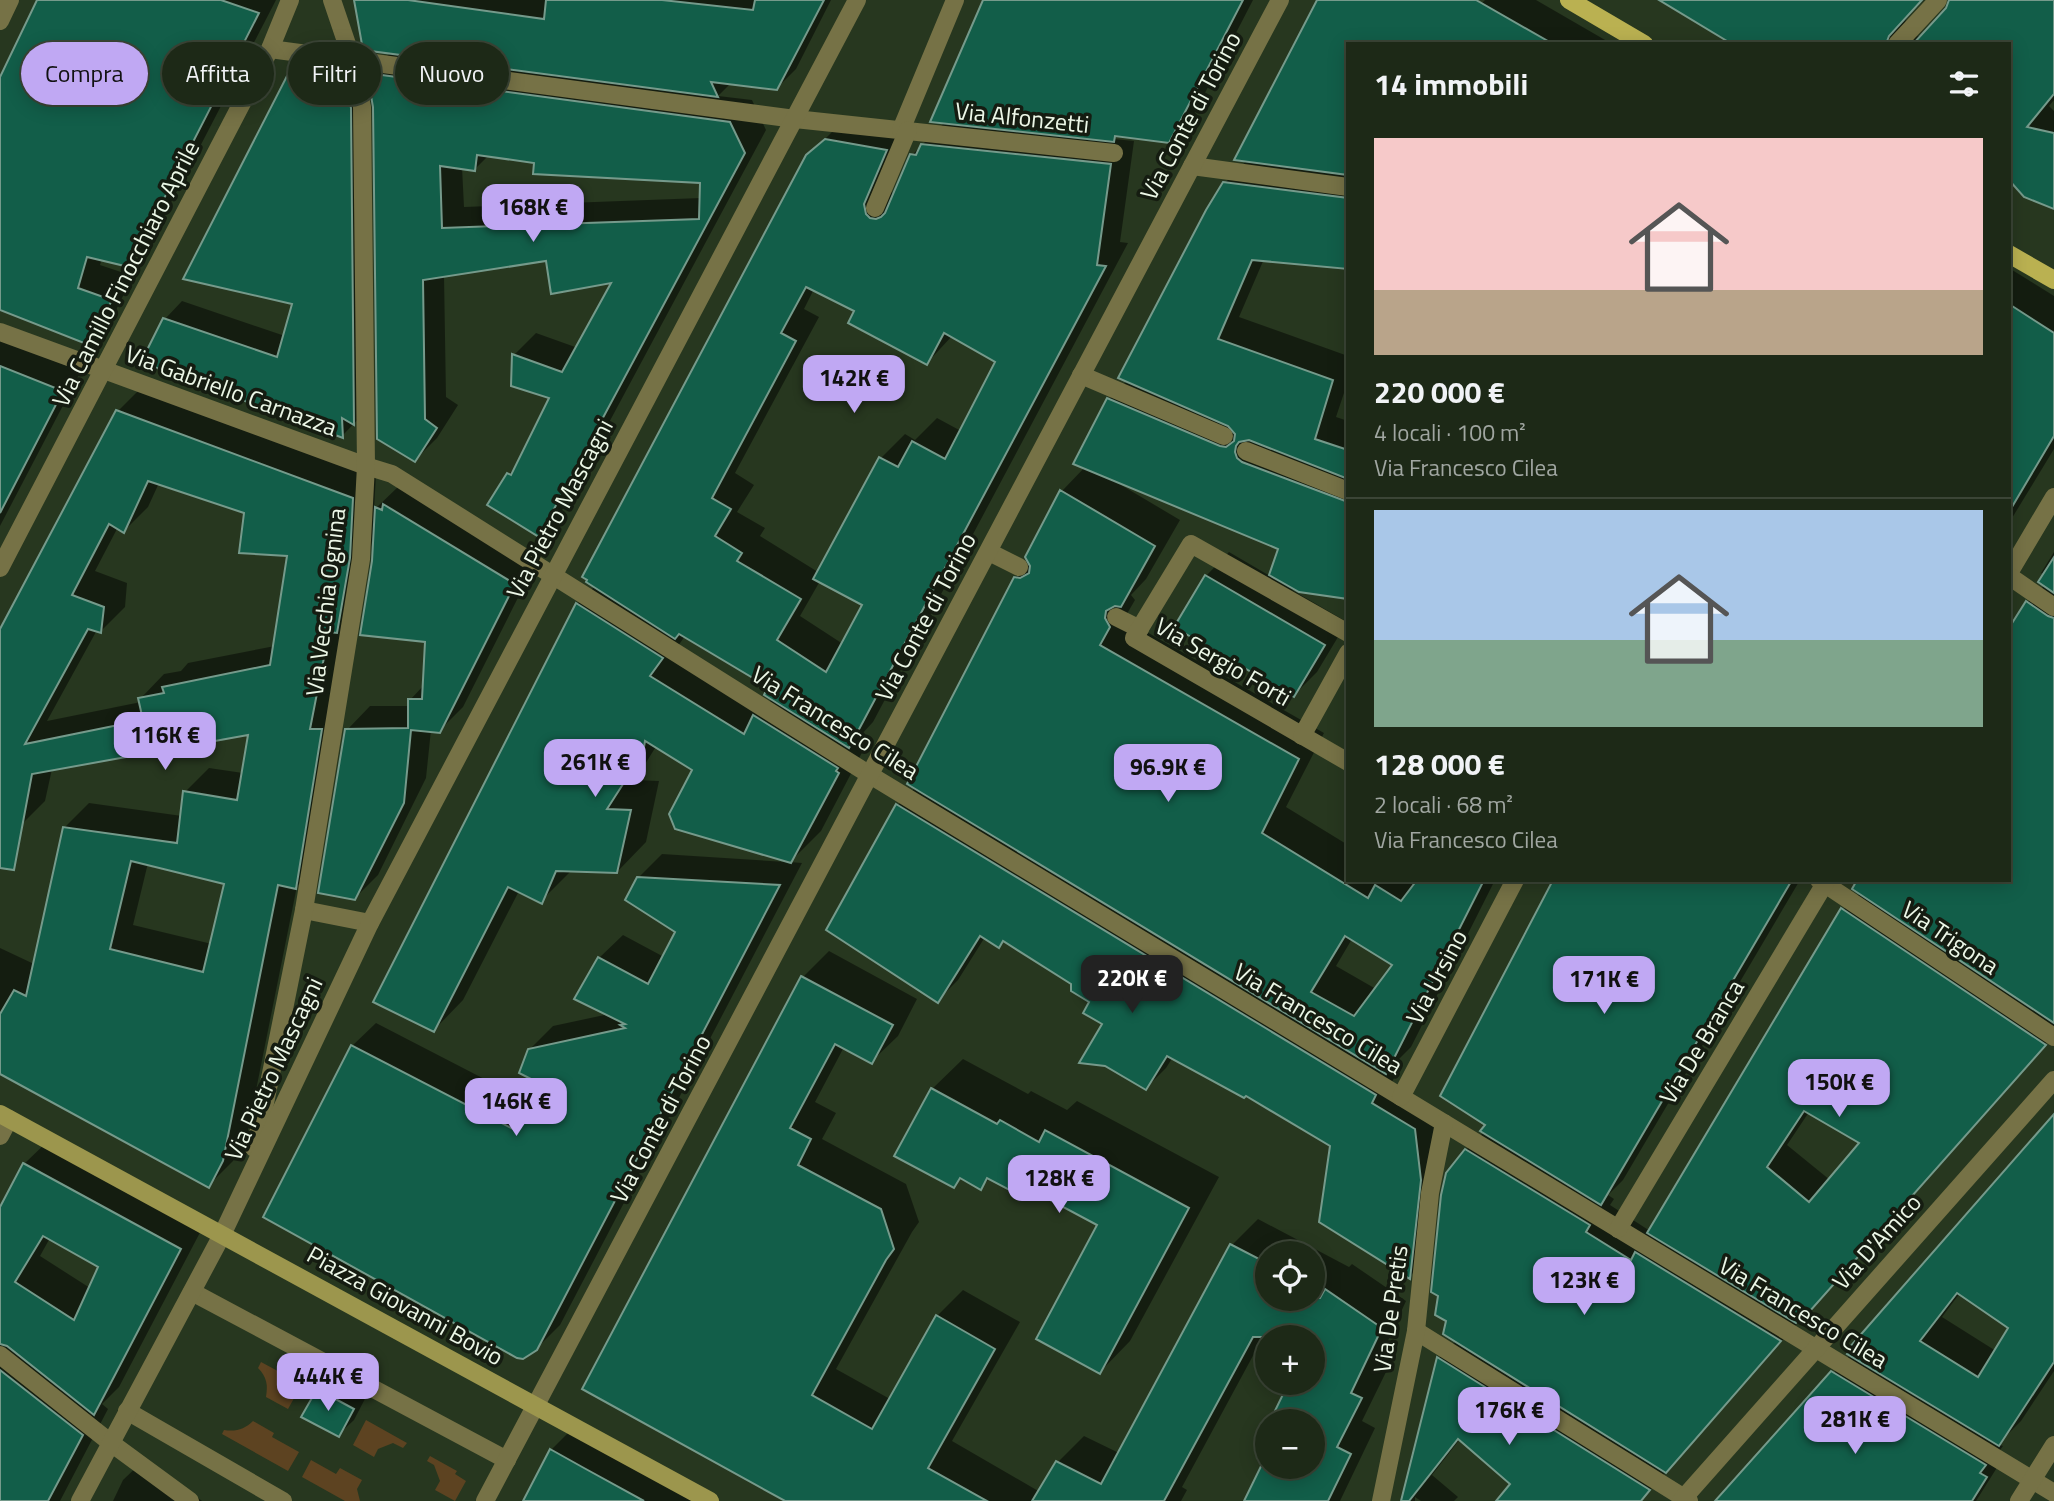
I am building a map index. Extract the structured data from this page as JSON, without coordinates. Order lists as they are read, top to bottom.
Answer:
{
  "streets": {
    "main road": ["Piazza Giovanni Bovio"],
    "street": [
      "Via Conte di Torino",
      "Via Alfonzetti",
      "Via Camillo Finocchiaro Aprile",
      "Via Gabriello Carnazza",
      "Via Pietro Mascagni",
      "Via Vecchia Ognina",
      "Via Sergio Forti",
      "Via Francesco Cilea",
      "Via Trigona",
      "Via Ursino",
      "Via De Branca",
      "Via D'Amico",
      "Via De Pretis"
    ]
  },
  "crossings": [
    ["Via Conte di Torino", "Via Francesco Cilea"],
    ["Via Conte di Torino", "Piazza Giovanni Bovio"],
    ["Via Alfonzetti", "Via Pietro Mascagni"],
    ["Via Camillo Finocchiaro Aprile", "Via Gabriello Carnazza"],
    ["Via Gabriello Carnazza", "Via Vecchia Ognina"],
    ["Via Gabriello Carnazza", "Via Francesco Cilea"],
    ["Via Pietro Mascagni", "Via Vecchia Ognina"],
    ["Via Pietro Mascagni", "Via Francesco Cilea"],
    ["Via Pietro Mascagni", "Piazza Giovanni Bovio"],
    ["Via Vecchia Ognina", "Via Francesco Cilea"],
    ["Via Francesco Cilea", "Via Ursino"],
    ["Via Francesco Cilea", "Via De Branca"],
    ["Via Francesco Cilea", "Via D'Amico"],
    ["Via Francesco Cilea", "Via De Pretis"],
    ["Via Trigona", "Via De Branca"]
  ],
  "page": {
    "chip": [
      "Compra",
      "Affitta",
      "Filtri",
      "Nuovo"
    ],
    "heading": "14 immobili",
    "list": [
      {
        "name": "220 000 €",
        "note": "4 locali · 100 m² · Via Francesco Cilea"
      },
      {
        "name": "128 000 €",
        "note": "2 locali · 68 m² · Via Francesco Cilea"
      }
    ],
    "price": [
      "168K €",
      "142K €",
      "116K €",
      "261K €",
      "96.9K €",
      "220K €",
      "171K €",
      "150K €",
      "146K €",
      "128K €",
      "123K €",
      "444K €",
      "176K €",
      "281K €"
    ],
    "map_buttons": ["+", "−"]
  }
}
